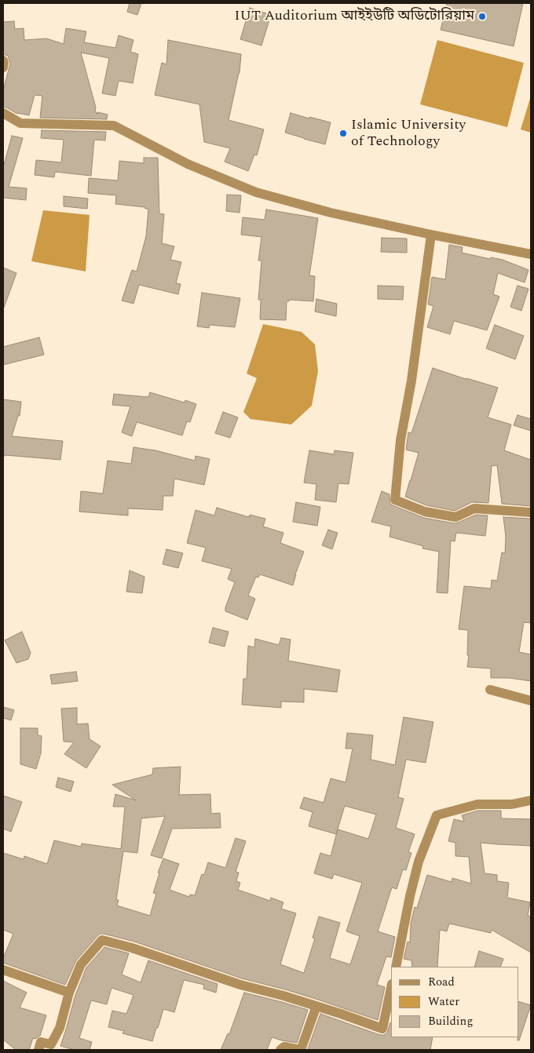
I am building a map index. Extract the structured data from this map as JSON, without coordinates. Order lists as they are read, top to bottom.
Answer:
{
  "places": ["IUT Auditorium আইইউটি অডিটোরিয়াম", "Islamic University of Technology"],
  "legend": ["Road", "Water", "Building"]
}
